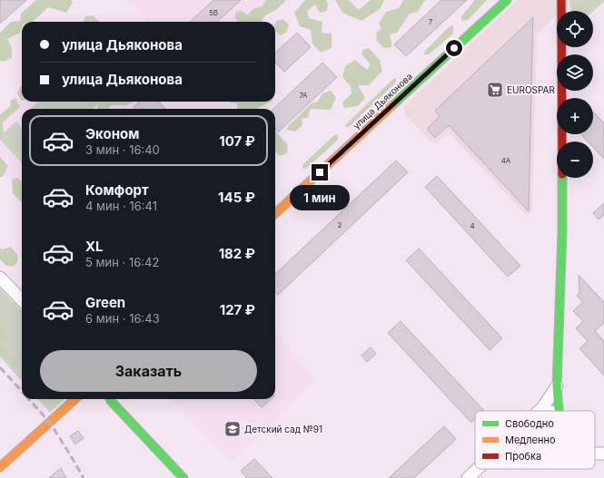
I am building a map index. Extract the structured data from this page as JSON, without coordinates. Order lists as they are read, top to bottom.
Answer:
{
  "streets": {
    "street": ["улица Дьяконова"]
  },
  "places": {
    "supermarket": ["EUROSPAR"],
    "school or university": ["Детский сад №91"]
  },
  "house_numbers": [
    "5В",
    "7",
    "7А",
    "4А",
    "2",
    "4"
  ],
  "legend": ["Свободно", "Медленно", "Пробка"],
  "page": {
    "map_buttons": ["+", "−"],
    "banner": ["улица Дьяконова", "улица Дьяконова"],
    "list": [
      {
        "name": "Эконом",
        "note": "3 мин · 16:40",
        "value": "107 ₽"
      },
      {
        "name": "Комфорт",
        "note": "4 мин · 16:41",
        "value": "145 ₽"
      },
      {
        "name": "XL",
        "note": "5 мин · 16:42",
        "value": "182 ₽"
      },
      {
        "name": "Green",
        "note": "6 мин · 16:43",
        "value": "127 ₽"
      }
    ],
    "bubble": "1 мин",
    "buttons": "Заказать"
  }
}
